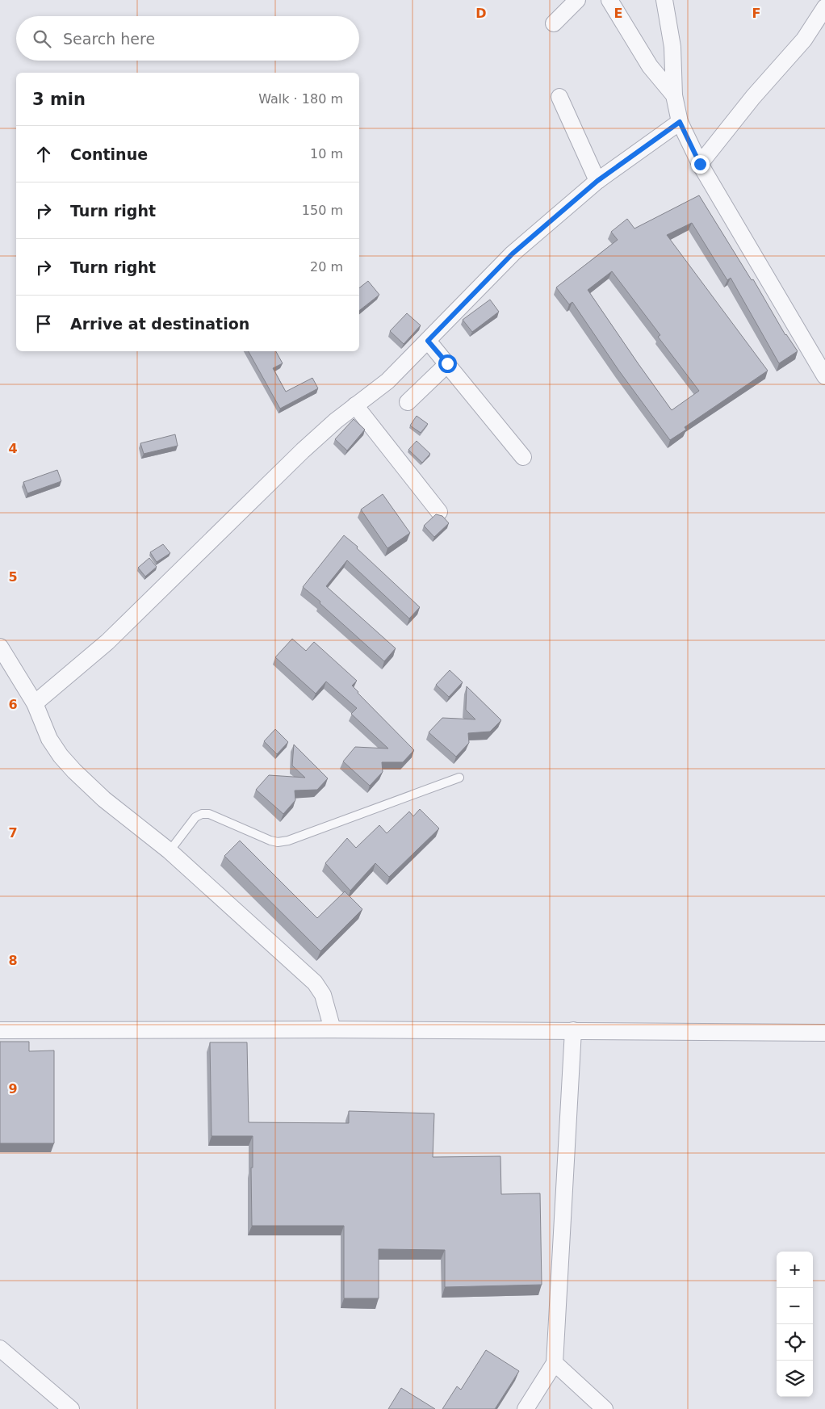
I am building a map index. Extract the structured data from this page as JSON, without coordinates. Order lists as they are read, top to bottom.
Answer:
{
  "page": {
    "search": "Search here",
    "heading": ["3 min", "Walk · 180 m"],
    "list": [
      ["Continue", "10 m"],
      ["Turn right", "150 m"],
      ["Turn right", "20 m"],
      "Arrive at destination"
    ],
    "map_buttons": ["+", "−"]
  },
  "grid": {
    "columns": ["D", "E", "F"],
    "rows": [
      "4",
      "5",
      "6",
      "7",
      "8",
      "9"
    ]
  }
}
